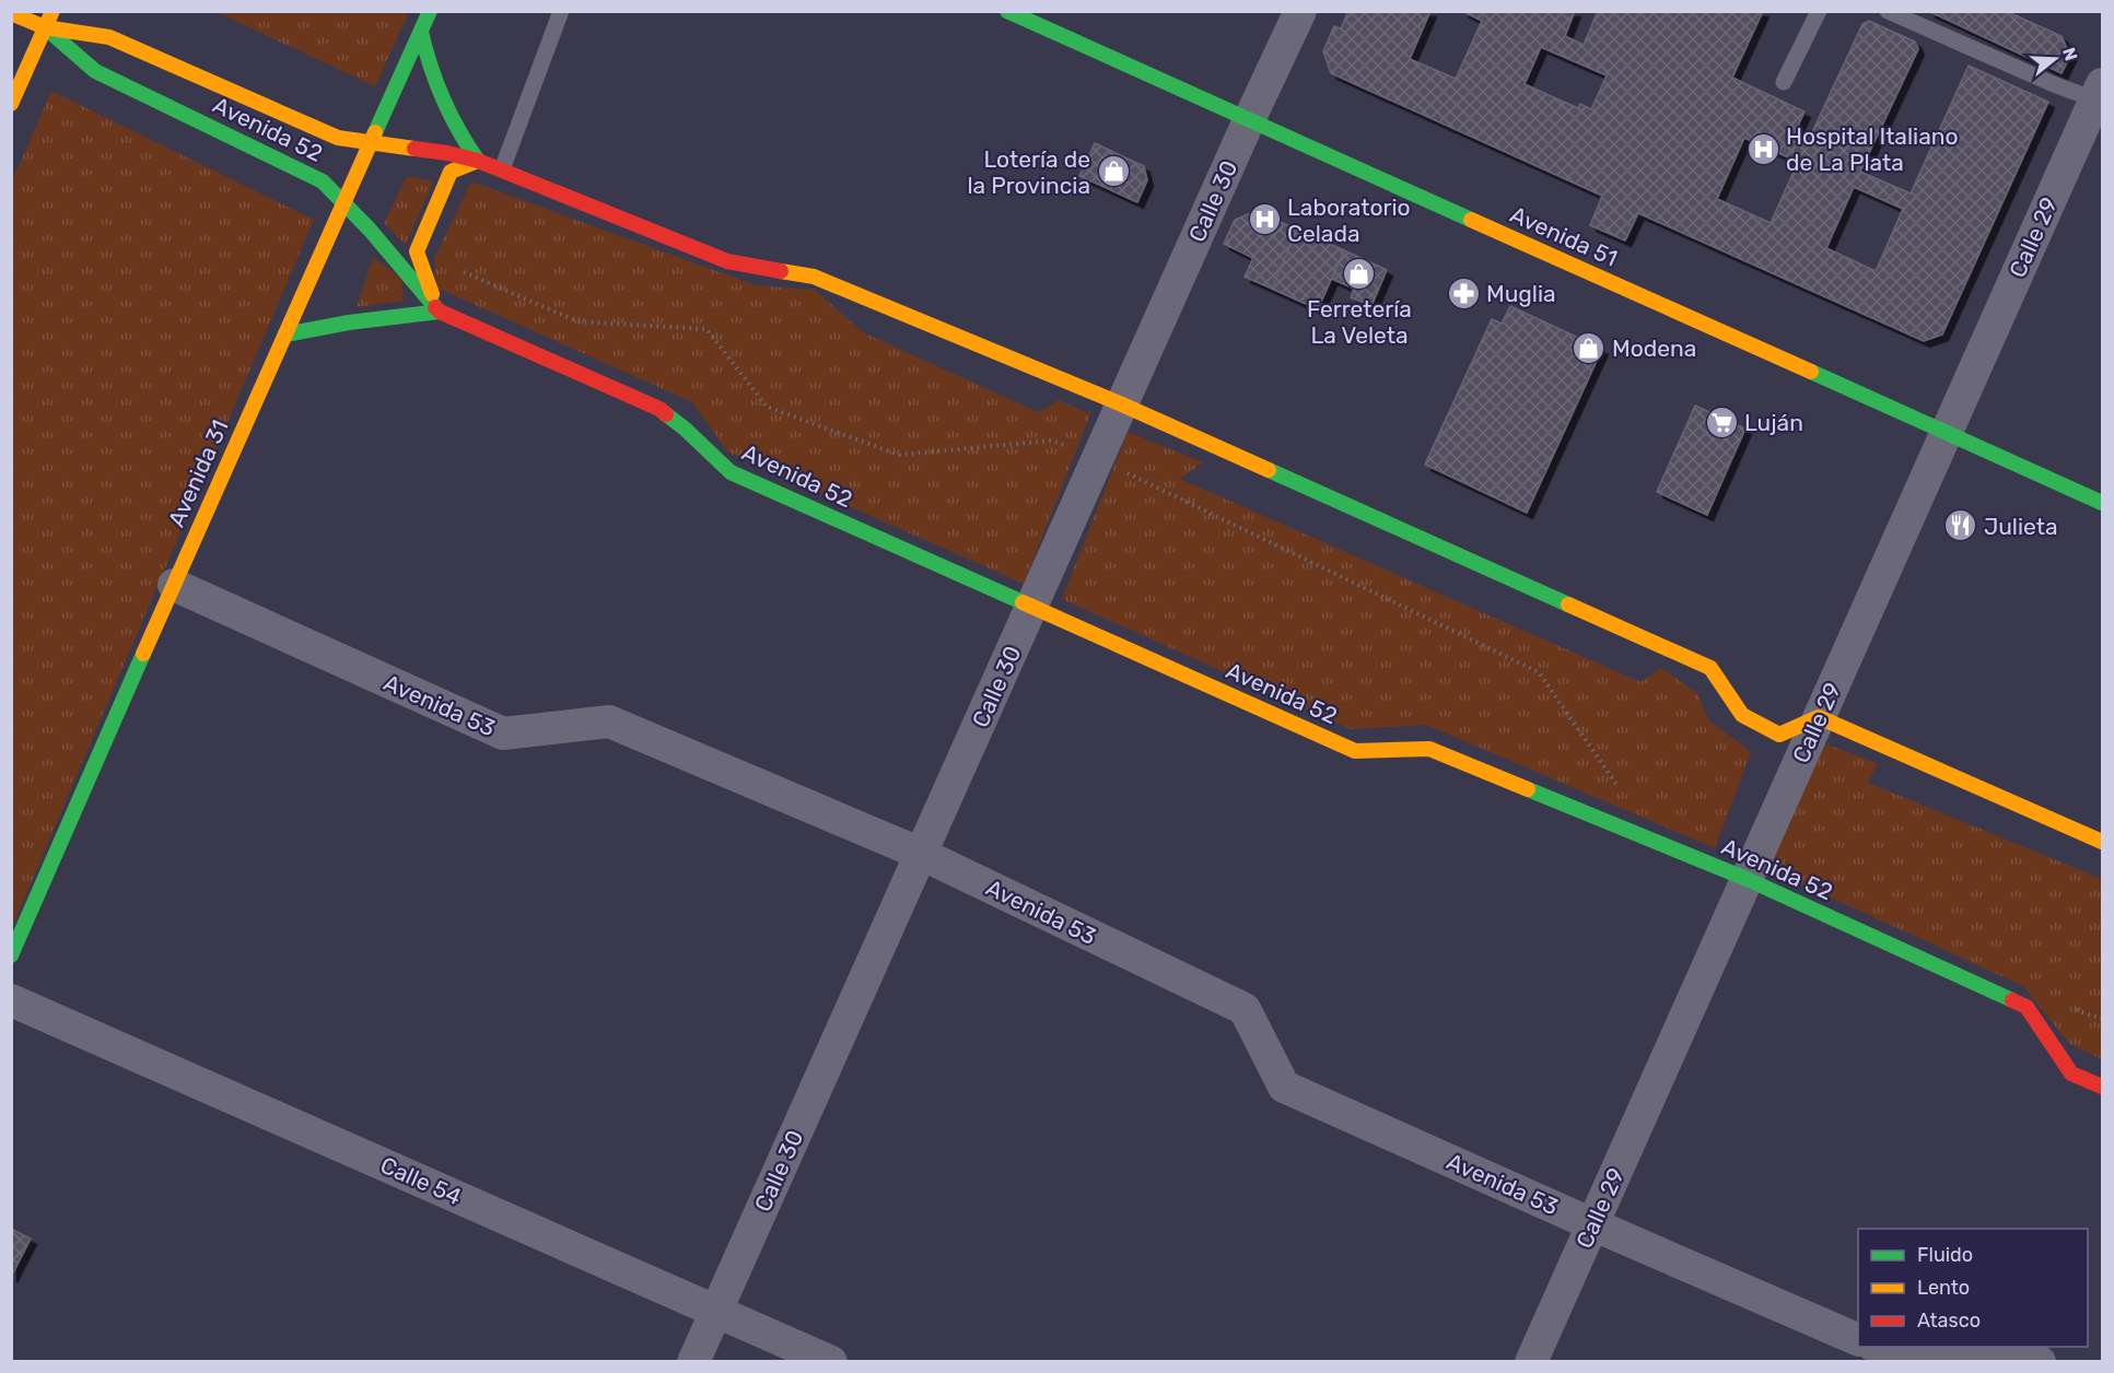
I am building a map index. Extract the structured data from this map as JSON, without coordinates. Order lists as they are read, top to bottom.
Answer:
{
  "streets": {
    "main road": ["Avenida 52", "Avenida 51", "Avenida 31"],
    "street": [
      "Calle 30",
      "Calle 29",
      "Avenida 53",
      "Calle 54"
    ]
  },
  "crossings": [
    ["Avenida 52", "Calle 30"],
    ["Avenida 52", "Calle 29"],
    ["Avenida 52", "Avenida 31"],
    ["Calle 30", "Avenida 51"],
    ["Calle 30", "Avenida 53"],
    ["Calle 30", "Calle 54"],
    ["Avenida 51", "Calle 29"],
    ["Calle 29", "Avenida 53"],
    ["Avenida 31", "Avenida 53"]
  ],
  "places": {
    "hospital": ["Hospital Italiano de La Plata", "Laboratorio Celada"],
    "shop": ["Lotería de la Provincia", "Ferretería La Veleta", "Modena"],
    "pharmacy": ["Muglia"],
    "supermarket": ["Luján"],
    "restaurant": ["Julieta"]
  },
  "legend": ["Fluido", "Lento", "Atasco"],
  "north": "right"
}
